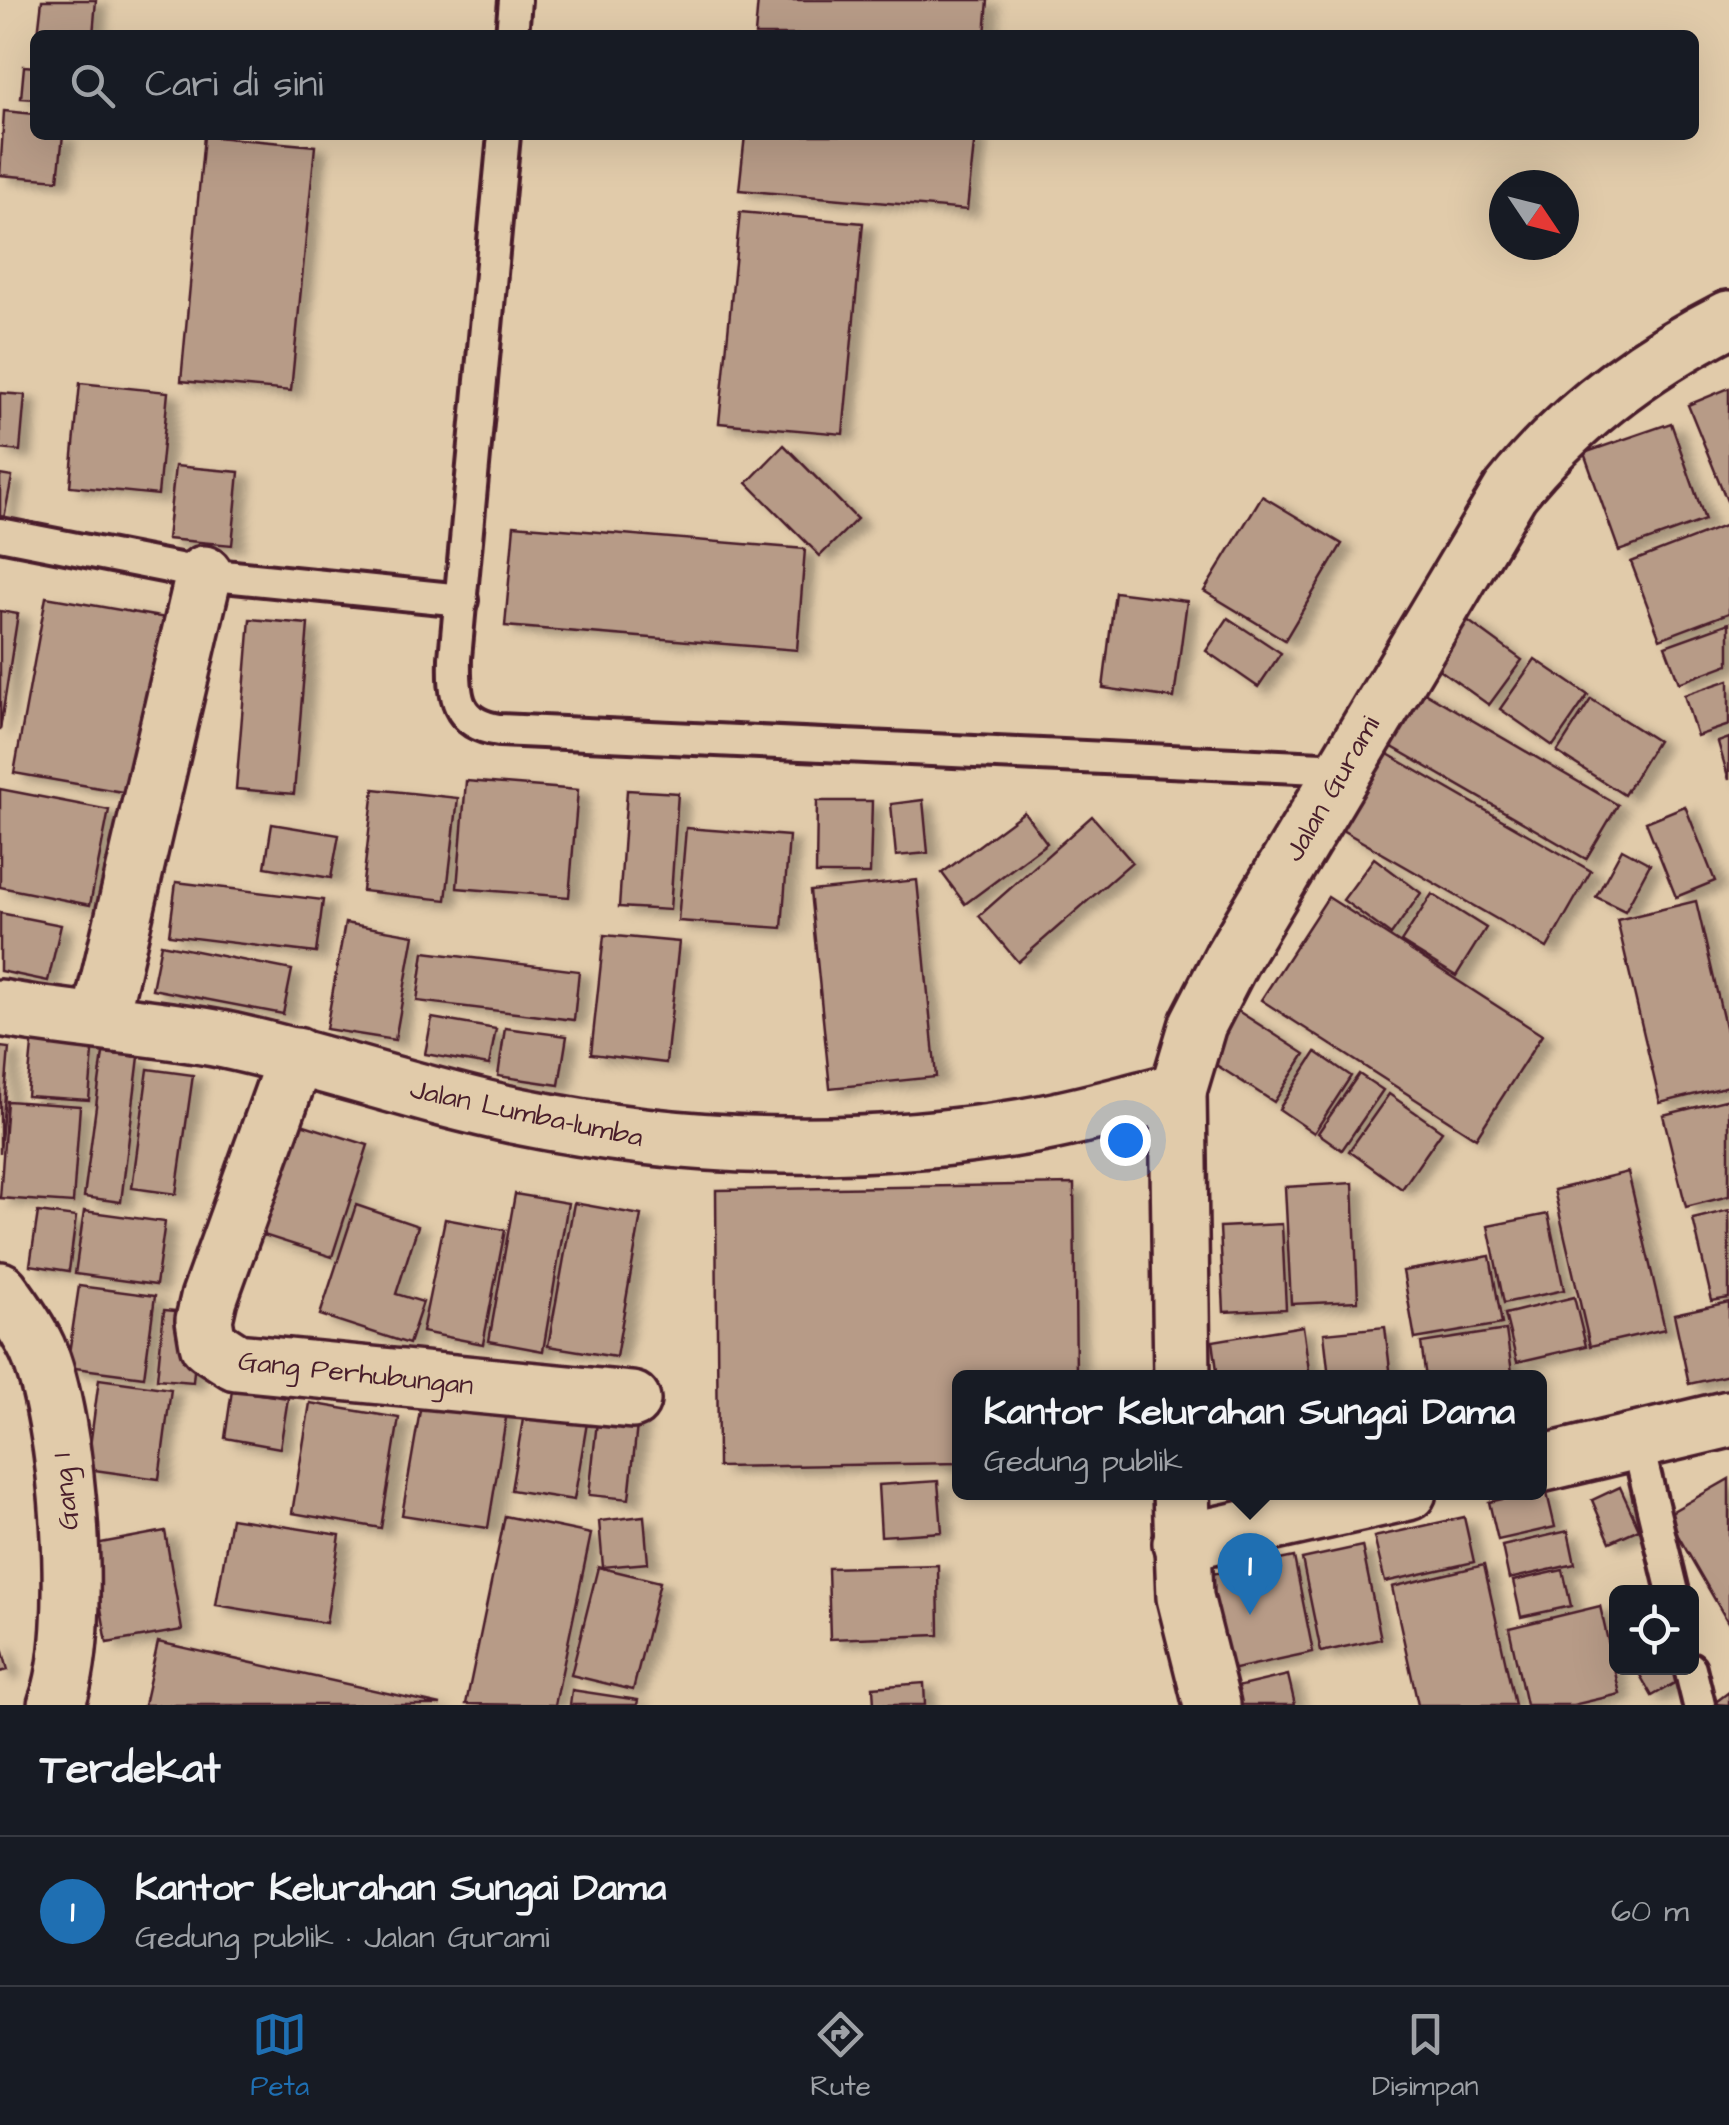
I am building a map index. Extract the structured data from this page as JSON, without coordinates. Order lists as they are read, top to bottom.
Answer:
{
  "streets": {
    "street": [
      "Jalan Gurami",
      "Jalan Lumba-lumba",
      "Gang Perhubungan",
      "Gang 1"
    ]
  },
  "crossings": [
    ["Jalan Gurami", "Jalan Lumba-lumba"],
    ["Jalan Lumba-lumba", "Gang Perhubungan"]
  ],
  "north": "bottom right",
  "page": {
    "search": "Cari di sini",
    "popup": ["Kantor Kelurahan Sungai Dama", "Gedung publik"],
    "pins": "1",
    "heading": "Terdekat",
    "list": [
      {
        "mark": "1",
        "name": "Kantor Kelurahan Sungai Dama",
        "note": "Gedung publik · Jalan Gurami",
        "value": "60 m"
      }
    ],
    "nav": ["Peta", "Rute", "Disimpan"]
  }
}
